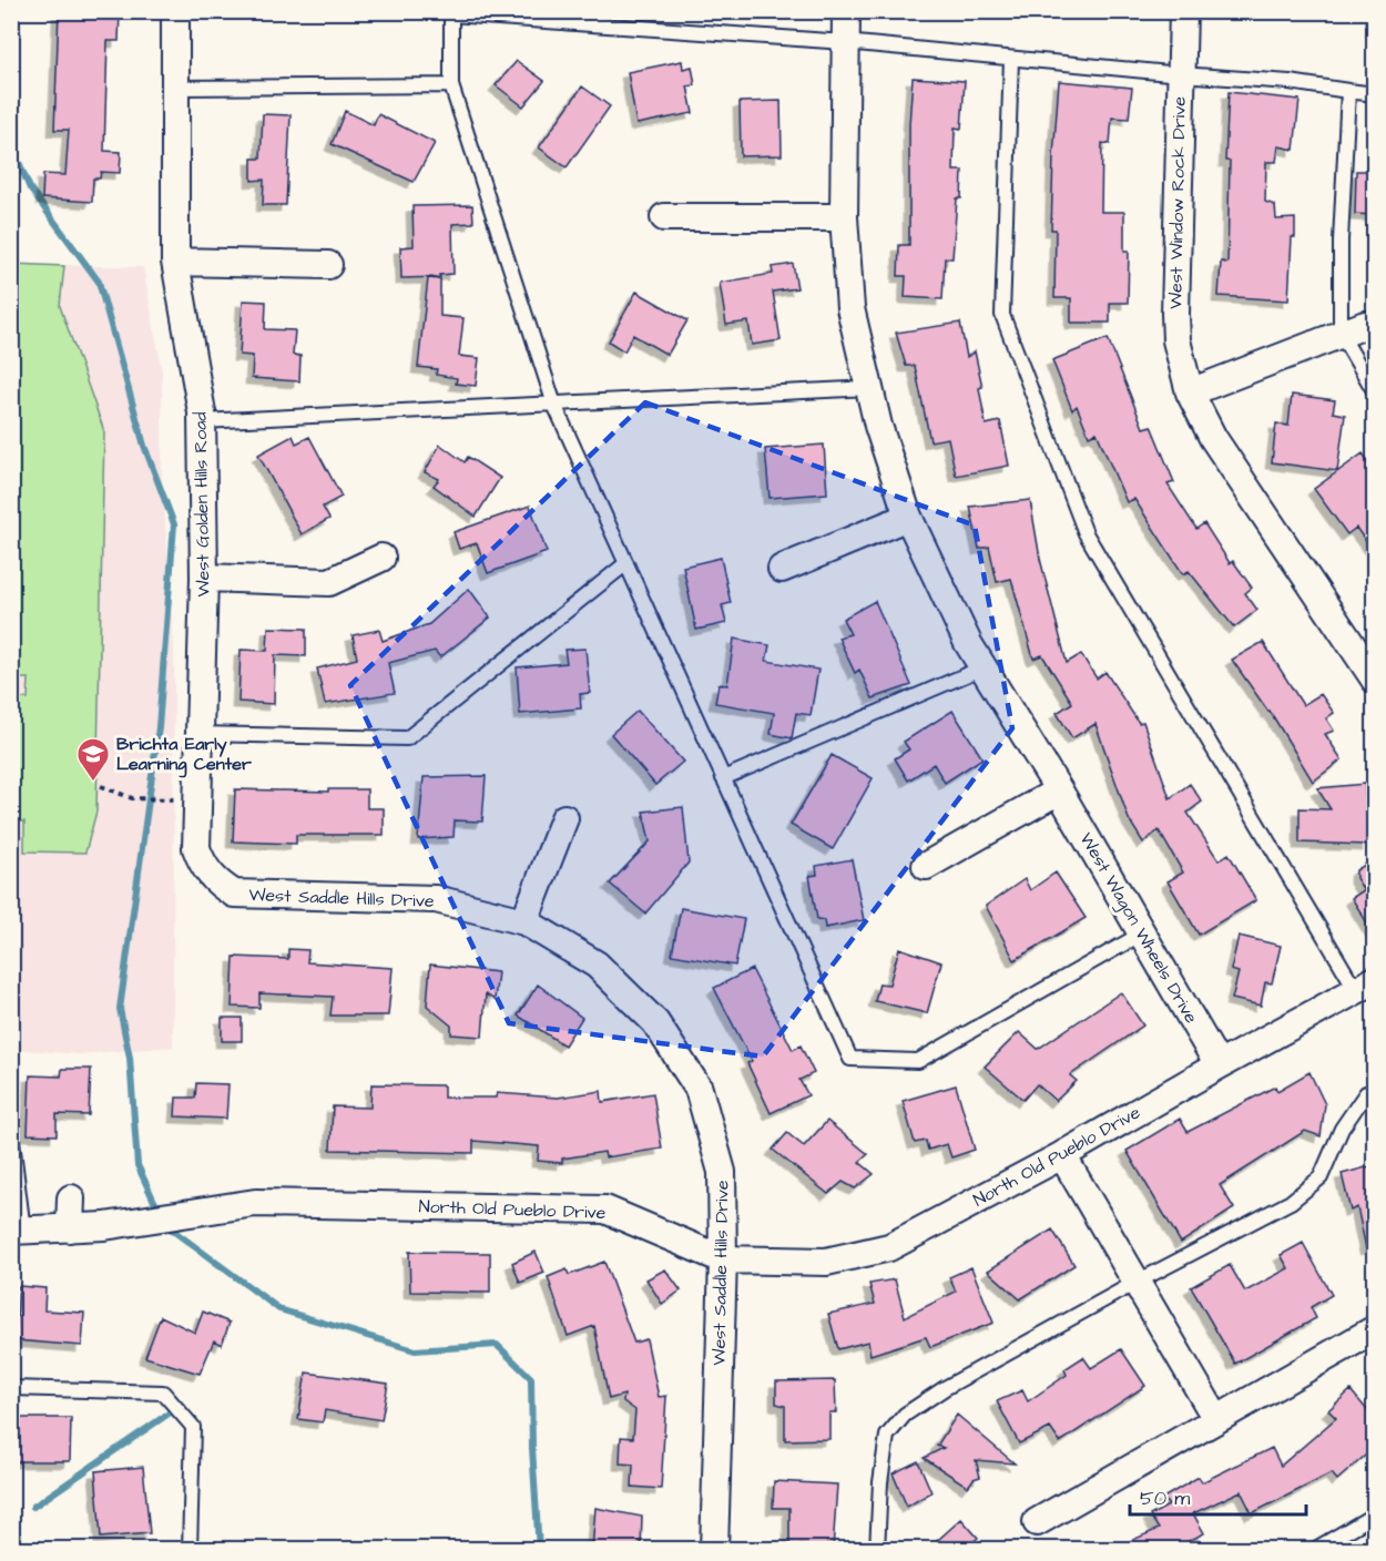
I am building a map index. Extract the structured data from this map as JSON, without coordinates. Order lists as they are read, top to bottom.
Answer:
{
  "streets": {
    "street": [
      "West Window Rock Drive",
      "West Golden Hills Road",
      "West Saddle Hills Drive",
      "West Wagon Wheels Drive",
      "North Old Pueblo Drive"
    ]
  },
  "crossings": [
    ["West Golden Hills Road", "West Saddle Hills Drive"],
    ["West Saddle Hills Drive", "North Old Pueblo Drive"],
    ["West Wagon Wheels Drive", "North Old Pueblo Drive"]
  ],
  "places": {
    "school or university": ["Brichta Early Learning Center"]
  },
  "scale_bar": "50 m"
}
